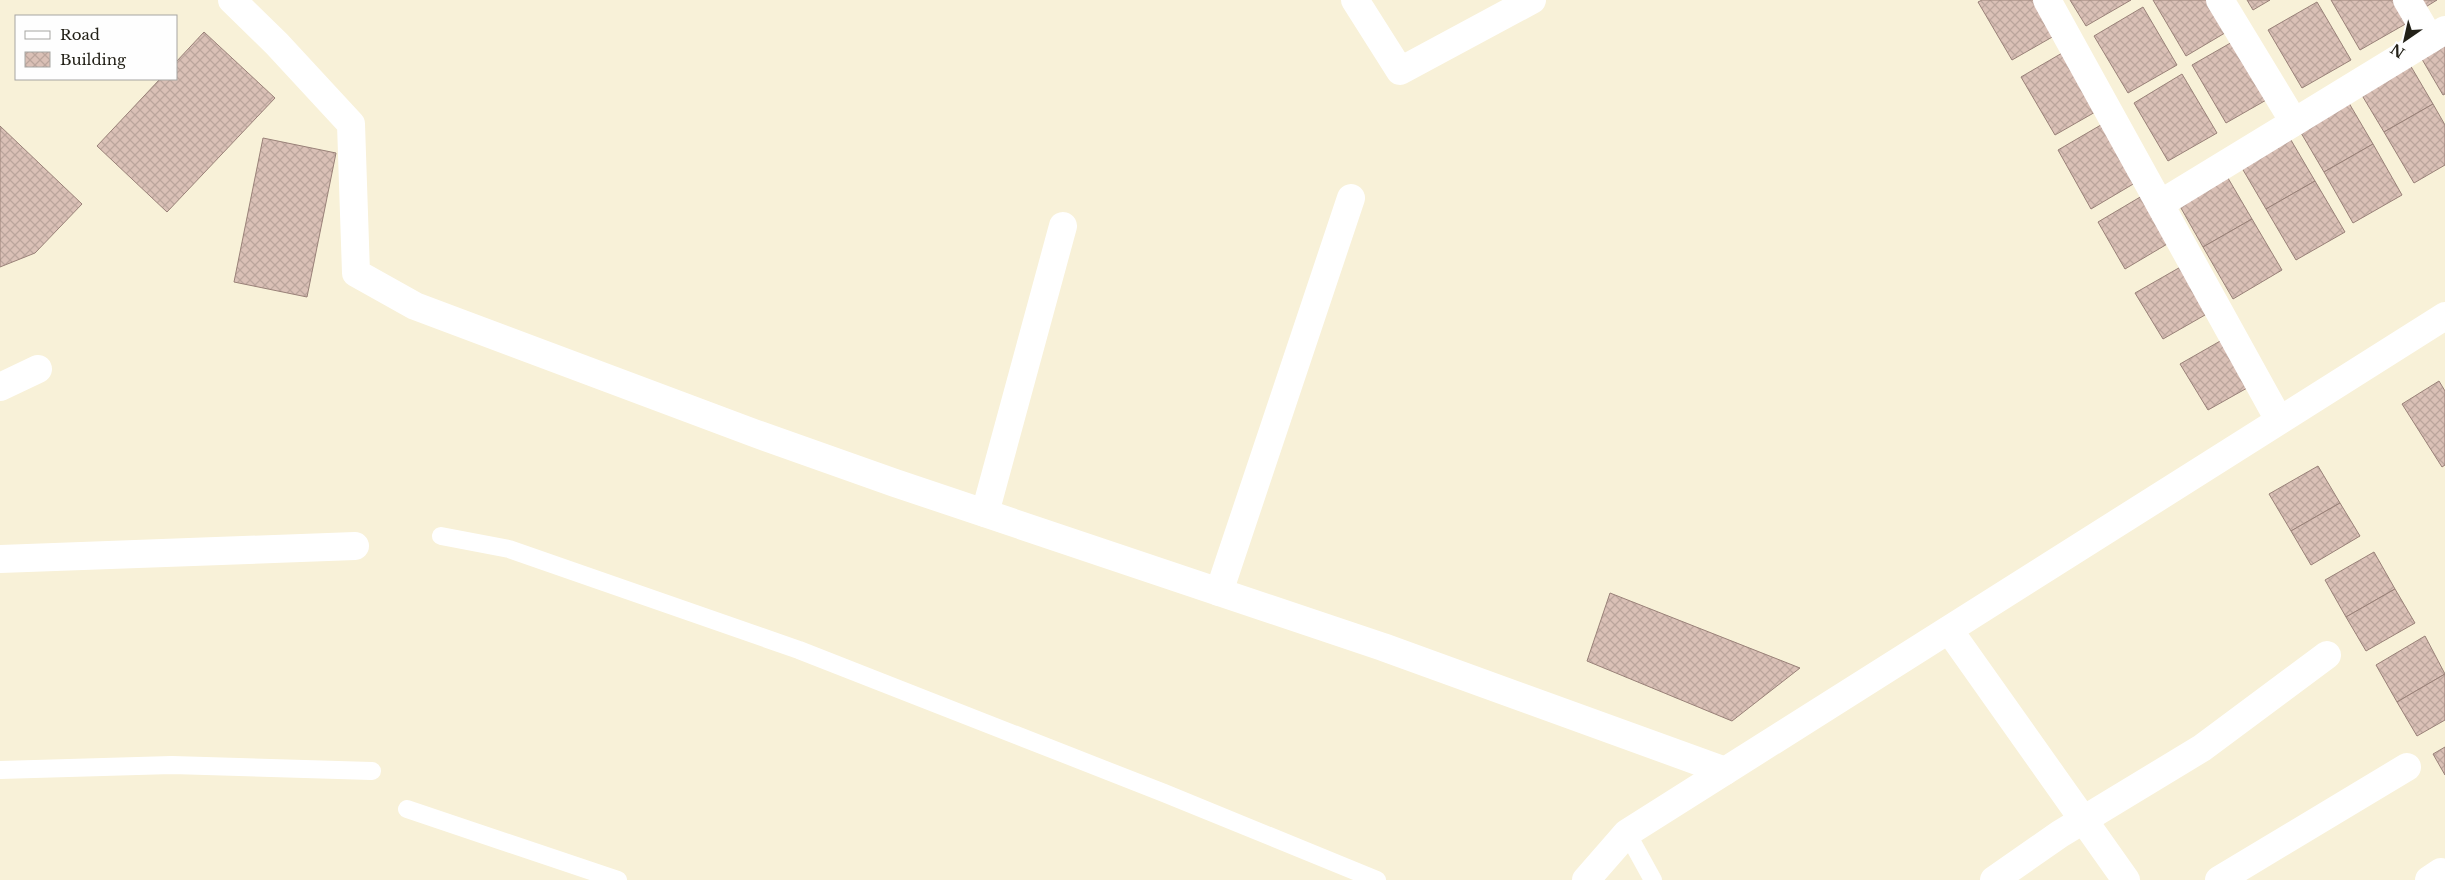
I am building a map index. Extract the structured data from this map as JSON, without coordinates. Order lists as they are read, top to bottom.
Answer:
{
  "legend": ["Road", "Building"],
  "north": "bottom left"
}
